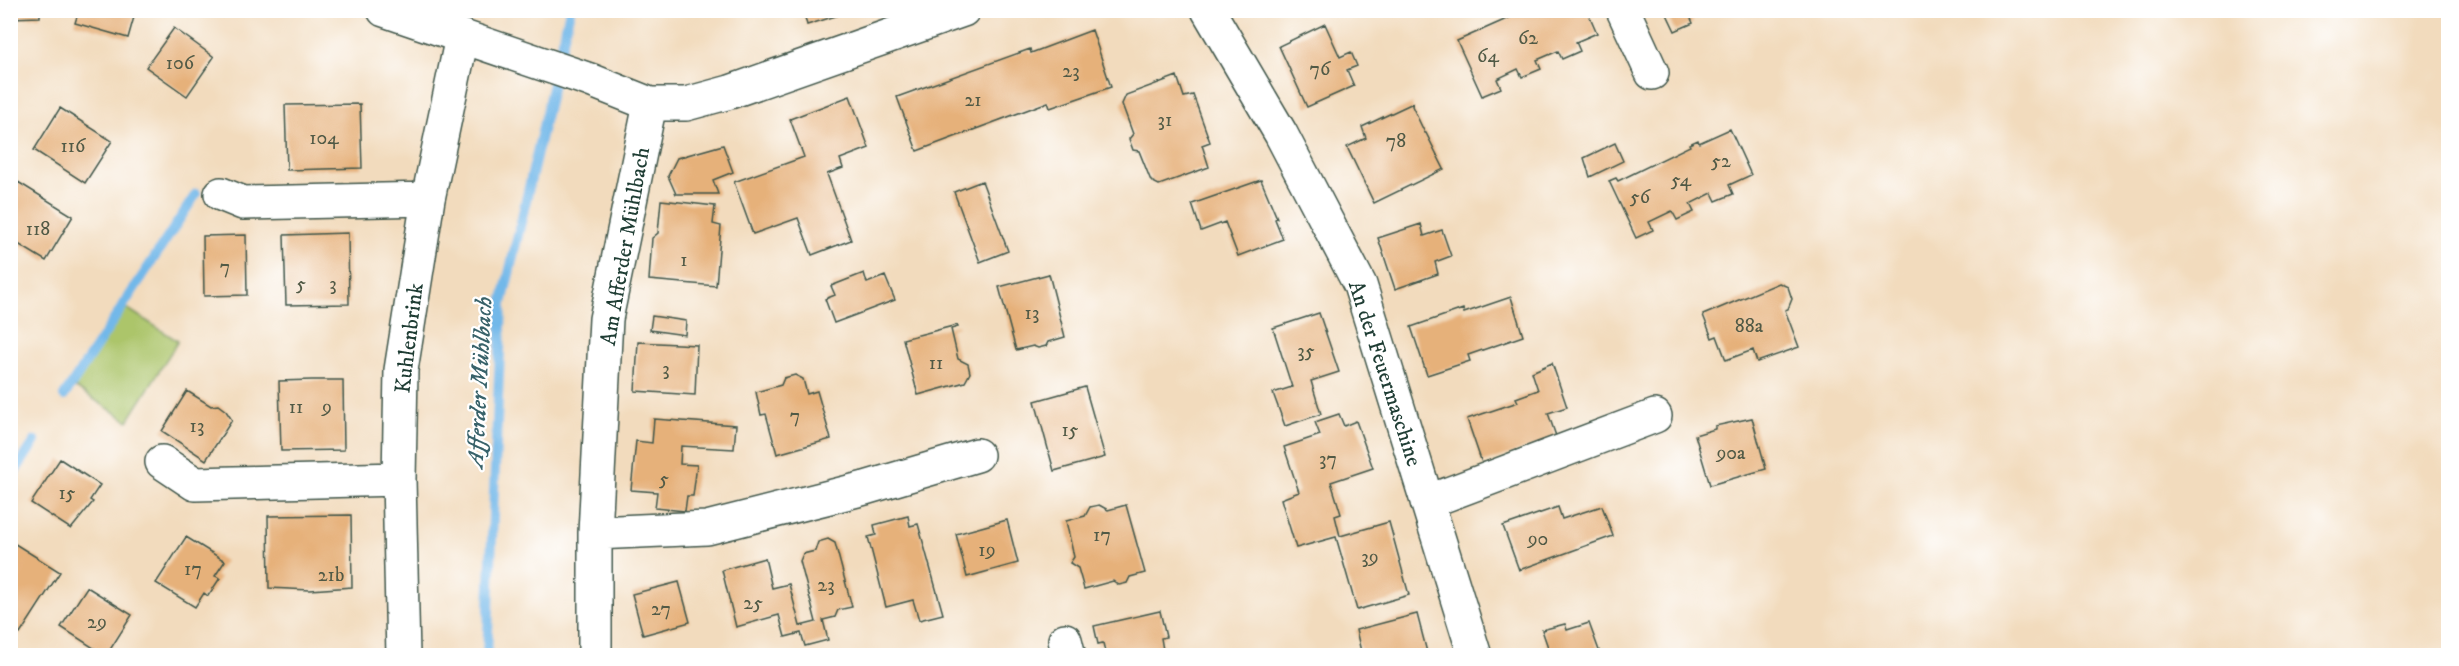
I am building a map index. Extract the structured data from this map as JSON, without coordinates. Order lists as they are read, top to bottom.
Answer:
{
  "streets": {
    "street": ["Am Afferder Mühlbach", "Kuhlenbrink", "An der Feuermaschine"]
  },
  "water": ["Afferder Mühlbach"],
  "house_numbers": [
    "62",
    "64",
    "106",
    "76",
    "23",
    "21",
    "31",
    "104",
    "78",
    "116",
    "52",
    "54",
    "56",
    "118",
    "1",
    "7",
    "5",
    "3",
    "13",
    "88a",
    "35",
    "11",
    "3",
    "11",
    "9",
    "7",
    "13",
    "15",
    "90a",
    "37",
    "5",
    "15",
    "17",
    "90",
    "19",
    "39",
    "17",
    "21b",
    "23",
    "25",
    "27",
    "29"
  ]
}
